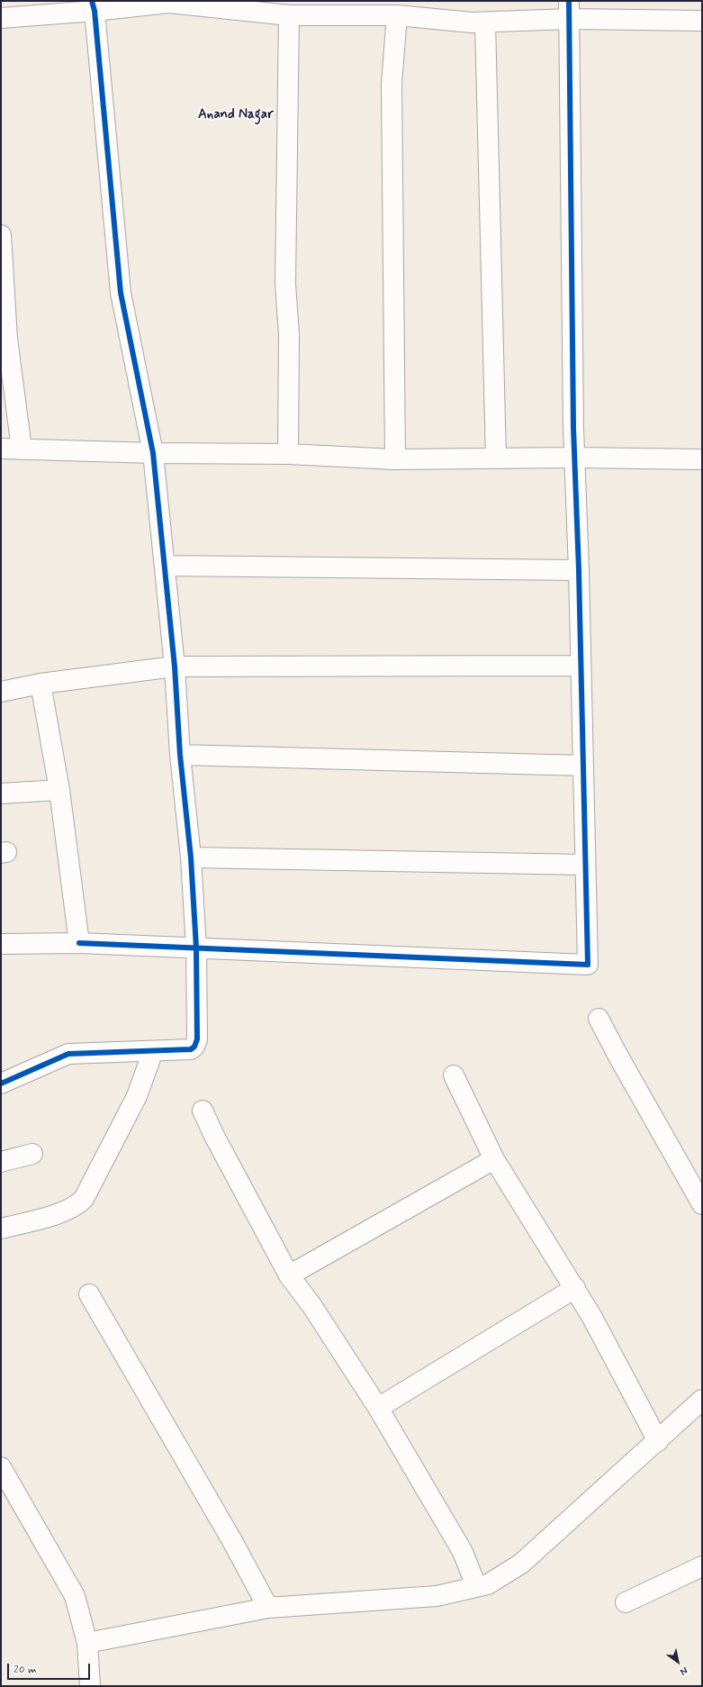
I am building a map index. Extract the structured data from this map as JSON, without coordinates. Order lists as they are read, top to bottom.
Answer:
{
  "districts": ["Anand Nagar"],
  "scale_bar": "20 m",
  "north": "bottom right"
}
